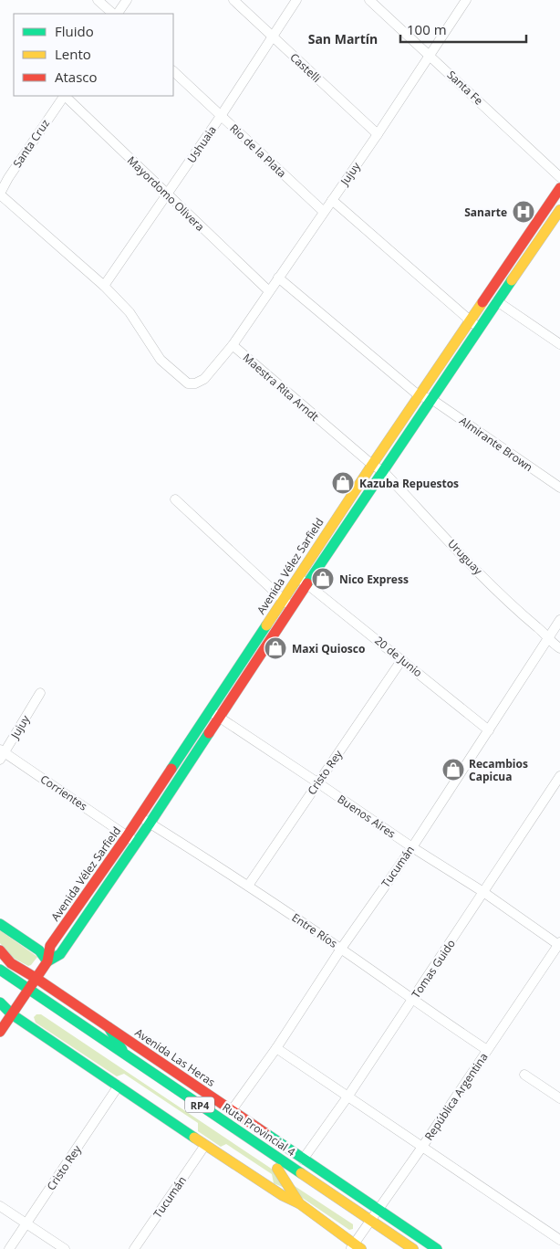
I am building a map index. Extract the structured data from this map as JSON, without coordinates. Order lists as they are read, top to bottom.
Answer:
{
  "streets": {
    "main road": [
      "Avenida Vélez Sarfield",
      "Avenida Las Heras",
      "RP4",
      "Ruta Provincial 4"
    ],
    "street": [
      "Castelli",
      "Santa Fe",
      "Santa Cruz",
      "Ushuaia",
      "Rio de la Plata",
      "Jujuy",
      "Mayordomo Olivera",
      "Maestra Rita Arndt",
      "Almirante Brown",
      "Uruguay",
      "20 de Junio",
      "Cristo Rey",
      "Corrientes",
      "Buenos Aires",
      "Tucumán",
      "Entre Ríos",
      "Tomas Guido",
      "República Argentina"
    ]
  },
  "crossings": [
    ["Castelli", "Ushuaia"],
    ["Castelli", "Jujuy"],
    ["Santa Fe", "Jujuy"],
    ["Santa Cruz", "Maestra Rita Arndt"],
    ["Ushuaia", "Rio de la Plata"],
    ["Ushuaia", "Mayordomo Olivera"],
    ["Ushuaia", "Maestra Rita Arndt"],
    ["Rio de la Plata", "Jujuy"],
    ["Jujuy", "Mayordomo Olivera"],
    ["Jujuy", "Maestra Rita Arndt"],
    ["Jujuy", "Corrientes"],
    ["Maestra Rita Arndt", "Uruguay"],
    ["Maestra Rita Arndt", "Avenida Vélez Sarfield"],
    ["Almirante Brown", "Avenida Vélez Sarfield"],
    ["Uruguay", "Avenida Vélez Sarfield"],
    ["Uruguay", "Tucumán"],
    ["Avenida Vélez Sarfield", "20 de Junio"],
    ["Avenida Vélez Sarfield", "Corrientes"],
    ["Avenida Vélez Sarfield", "Buenos Aires"],
    ["Avenida Vélez Sarfield", "Entre Ríos"],
    ["Avenida Vélez Sarfield", "Avenida Las Heras"],
    ["Avenida Vélez Sarfield", "Ruta Provincial 4"],
    ["20 de Junio", "Cristo Rey"],
    ["20 de Junio", "Tucumán"],
    ["Cristo Rey", "Buenos Aires"],
    ["Cristo Rey", "Entre Ríos"],
    ["Buenos Aires", "Tucumán"],
    ["Buenos Aires", "Tomas Guido"],
    ["Buenos Aires", "República Argentina"],
    ["Tucumán", "Entre Ríos"],
    ["Tucumán", "Avenida Las Heras"],
    ["Entre Ríos", "Tomas Guido"],
    ["Entre Ríos", "República Argentina"],
    ["Tomas Guido", "Avenida Las Heras"],
    ["Avenida Las Heras", "República Argentina"],
    ["República Argentina", "Ruta Provincial 4"]
  ],
  "districts": ["San Martín"],
  "places": {
    "hospital": ["Sanarte"],
    "shop": [
      "Kazuba Repuestos",
      "Nico Express",
      "Maxi Quiosco",
      "Recambios Capicua"
    ]
  },
  "legend": ["Fluido", "Lento", "Atasco"],
  "scale_bar": "100 m"
}
